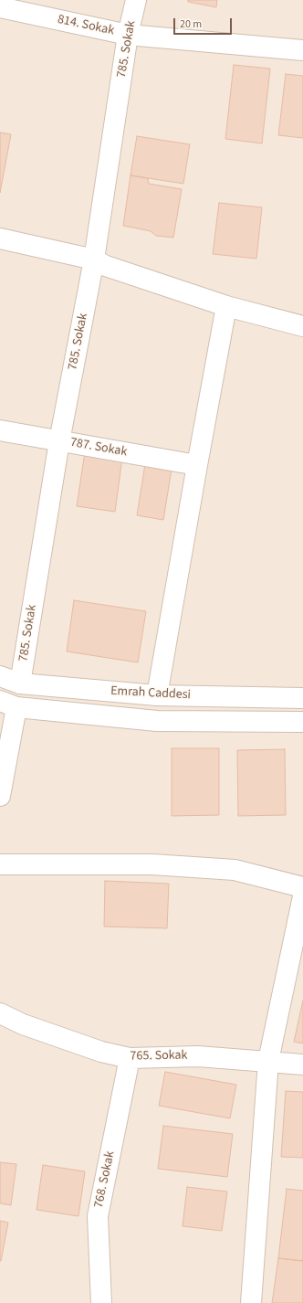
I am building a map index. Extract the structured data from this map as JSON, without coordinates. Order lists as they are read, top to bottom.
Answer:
{
  "streets": {
    "street": [
      "814. Sokak",
      "785. Sokak",
      "787. Sokak",
      "Emrah Caddesi",
      "765. Sokak",
      "768. Sokak"
    ]
  },
  "crossings": [
    ["814. Sokak", "785. Sokak"],
    ["785. Sokak", "787. Sokak"],
    ["785. Sokak", "Emrah Caddesi"],
    ["765. Sokak", "768. Sokak"]
  ],
  "scale_bar": "20 m"
}
